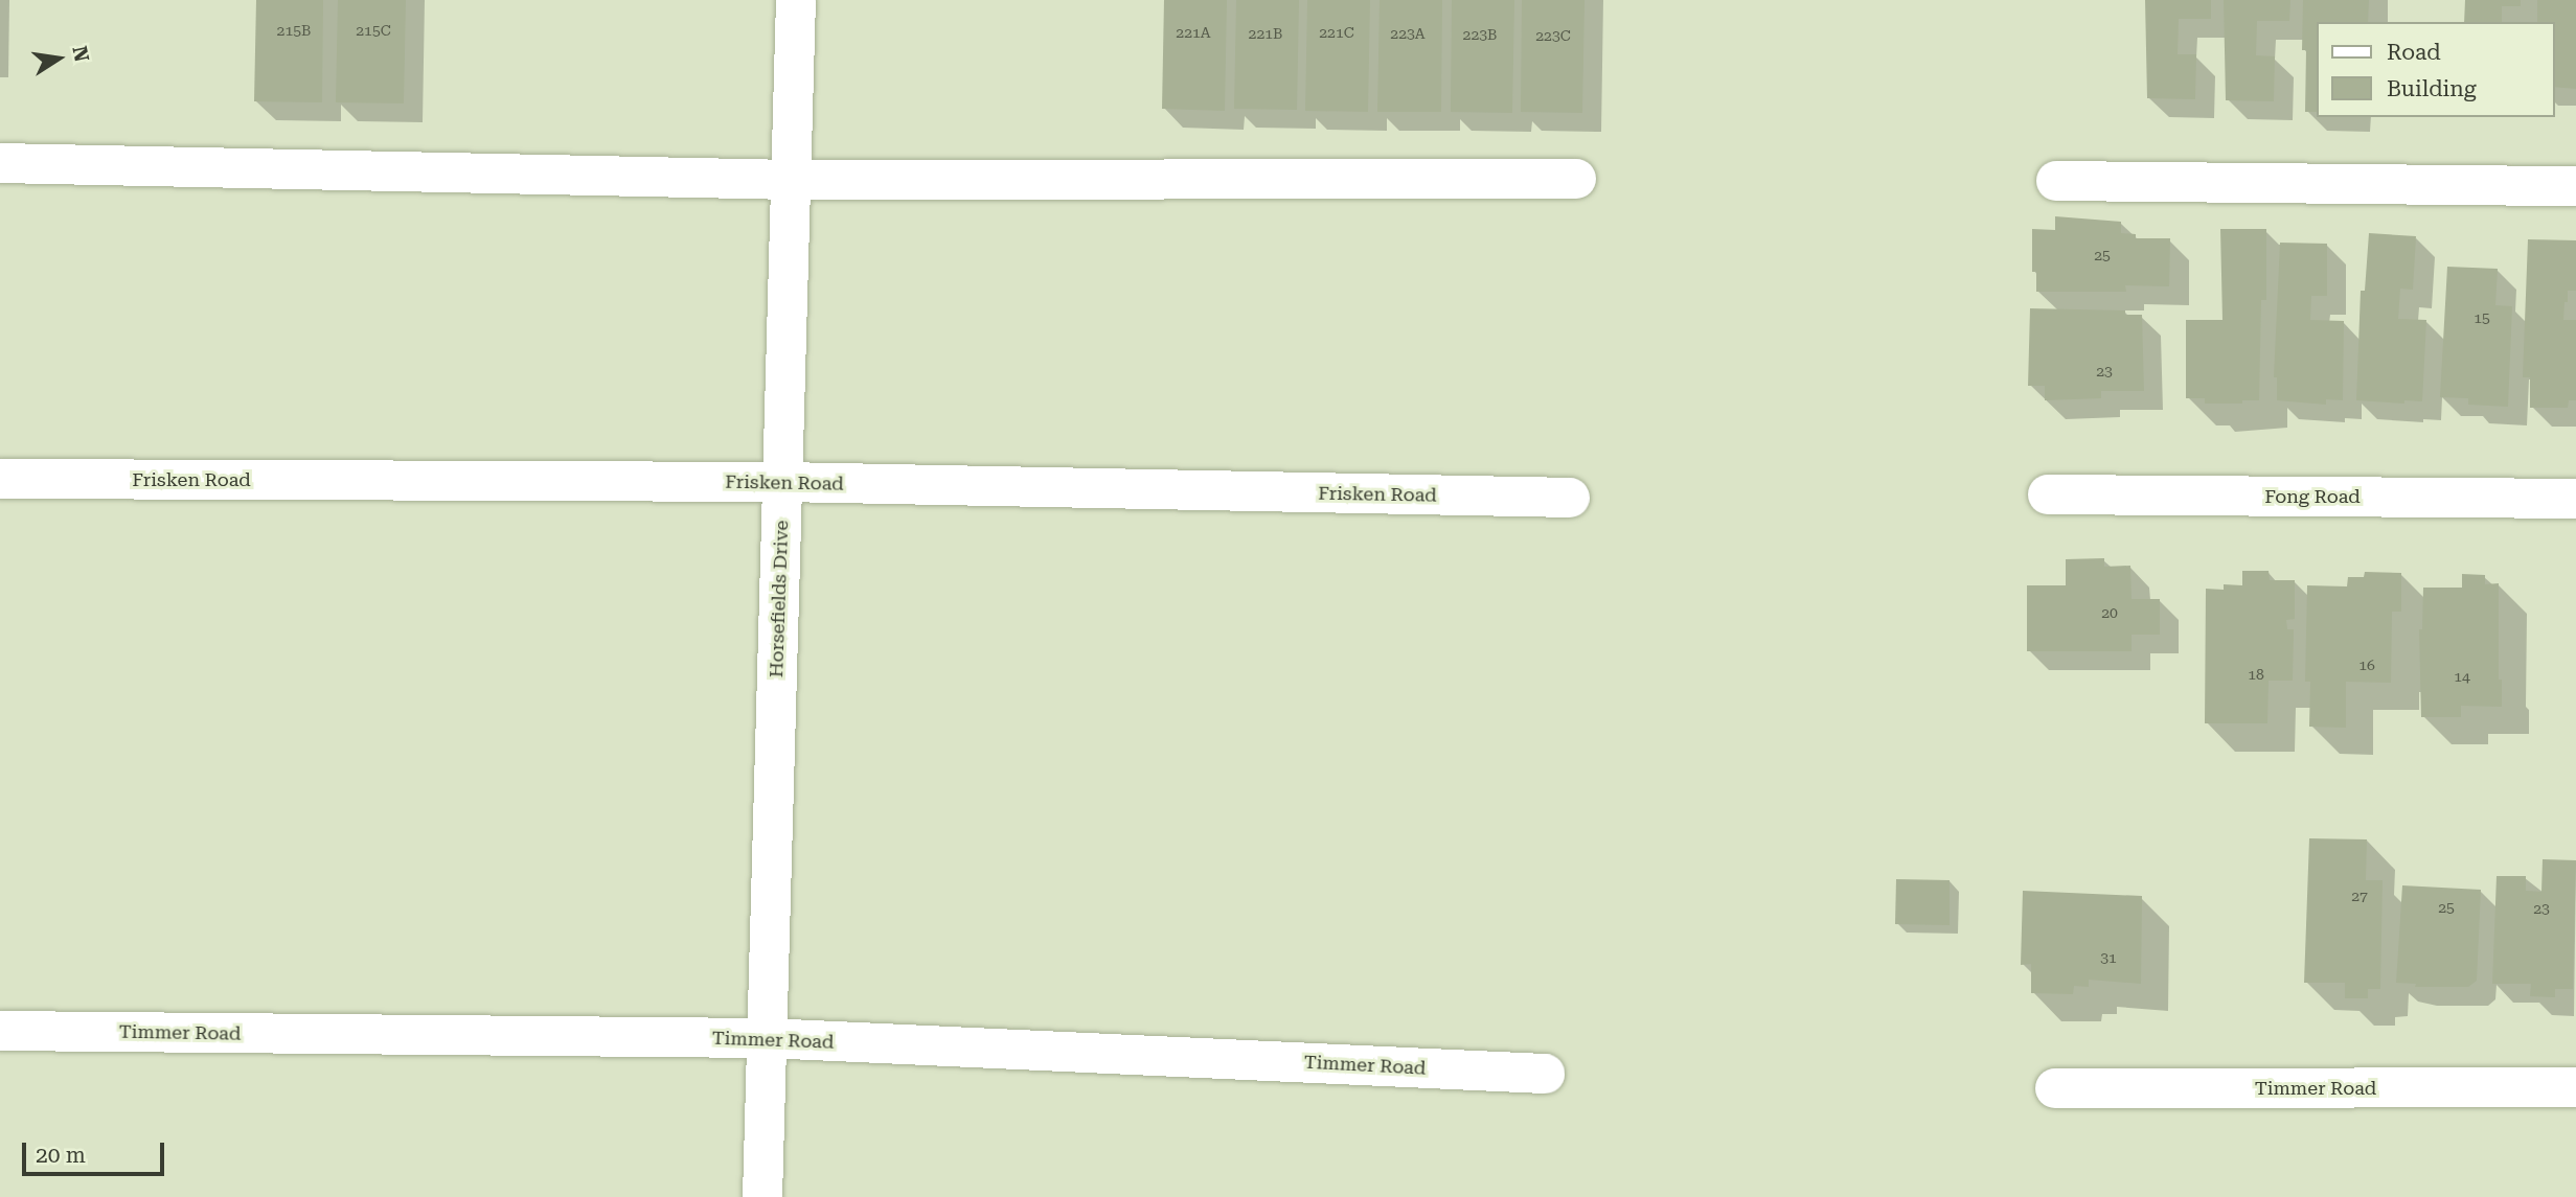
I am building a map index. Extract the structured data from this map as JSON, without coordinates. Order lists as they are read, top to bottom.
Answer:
{
  "streets": {
    "street": [
      "Frisken Road",
      "Fong Road",
      "Horsefields Drive",
      "Timmer Road"
    ]
  },
  "crossings": [
    ["Frisken Road", "Horsefields Drive"],
    ["Horsefields Drive", "Timmer Road"]
  ],
  "house_numbers": [
    "215B",
    "215C",
    "221A",
    "221C",
    "221B",
    "223A",
    "223B",
    "223C",
    "25",
    "15",
    "23",
    "20",
    "16",
    "18",
    "14",
    "27",
    "25",
    "23",
    "31"
  ],
  "legend": ["Road", "Building"],
  "scale_bar": "20 m",
  "north": "right"
}
